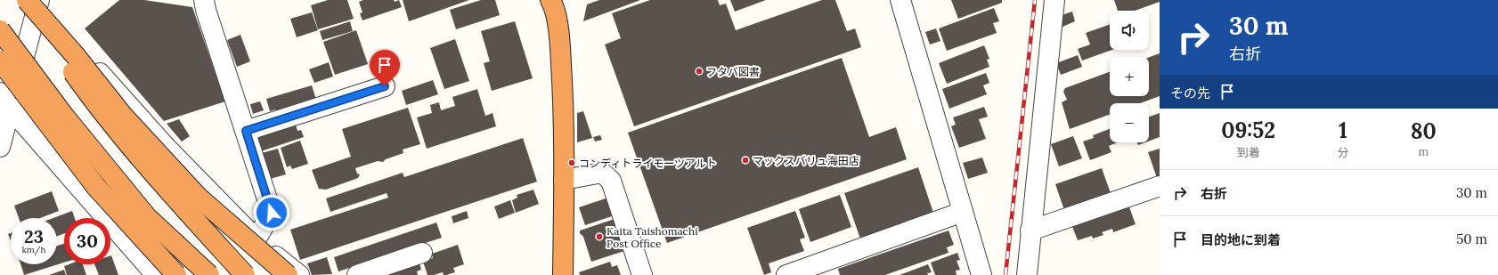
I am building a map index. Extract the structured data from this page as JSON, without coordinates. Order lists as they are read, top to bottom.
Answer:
{
  "places": [
    "フタバ図書",
    "マックスバリュ海田店",
    "コンディトライモーツアルト",
    "Kaita Taishomachi Post Office"
  ],
  "page": {
    "turn": ["30 m", "右折"],
    "map_buttons": ["+", "−"],
    "then": "その先",
    "eta": [
      "09:52",
      "到着",
      "1",
      "分",
      "80",
      "m"
    ],
    "list": [
      {
        "name": "右折",
        "value": "30 m"
      },
      {
        "name": "目的地に到着",
        "value": "50 m"
      }
    ],
    "speed": "23 km/h",
    "limit": "30"
  }
}
